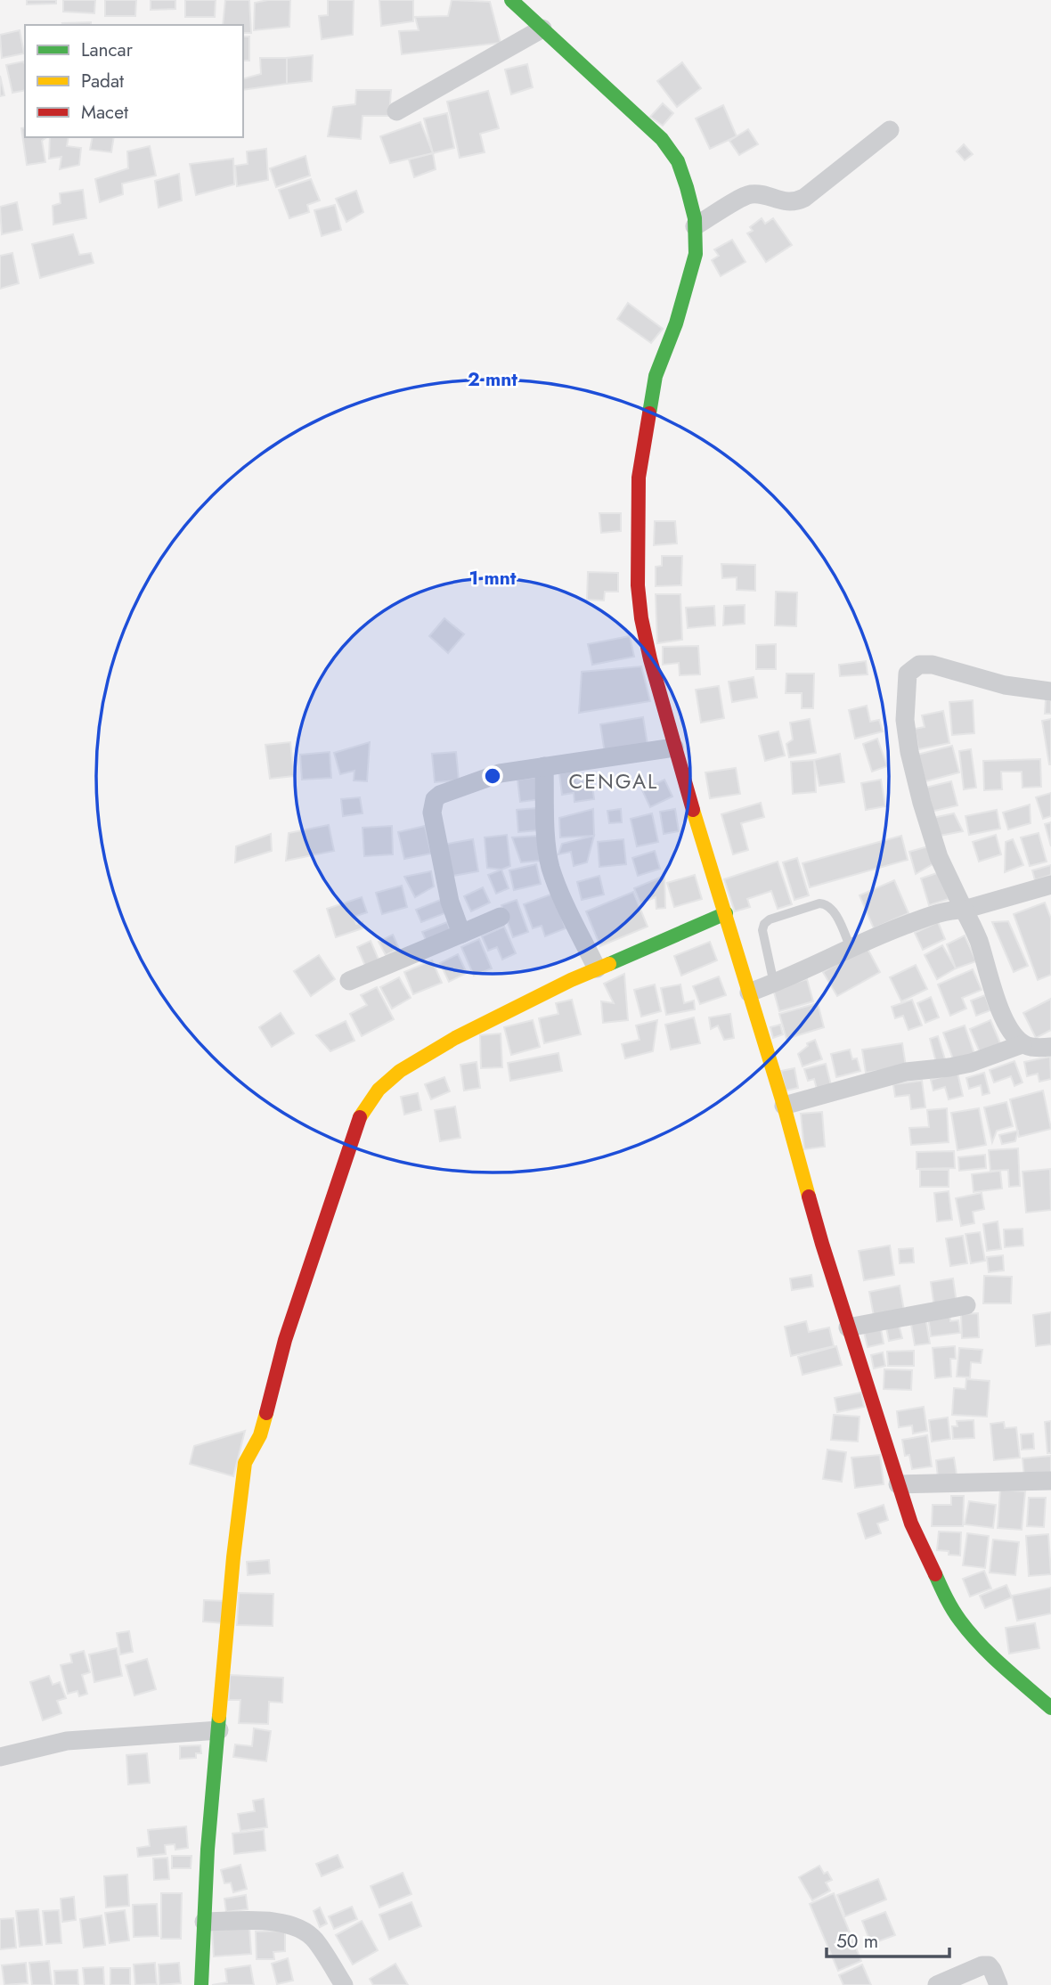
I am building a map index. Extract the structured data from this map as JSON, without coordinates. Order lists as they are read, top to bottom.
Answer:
{
  "districts": ["CENGAL"],
  "legend": ["Lancar", "Padat", "Macet"],
  "scale_bar": "50 m",
  "rings": ["2 mnt", "1 mnt"]
}
